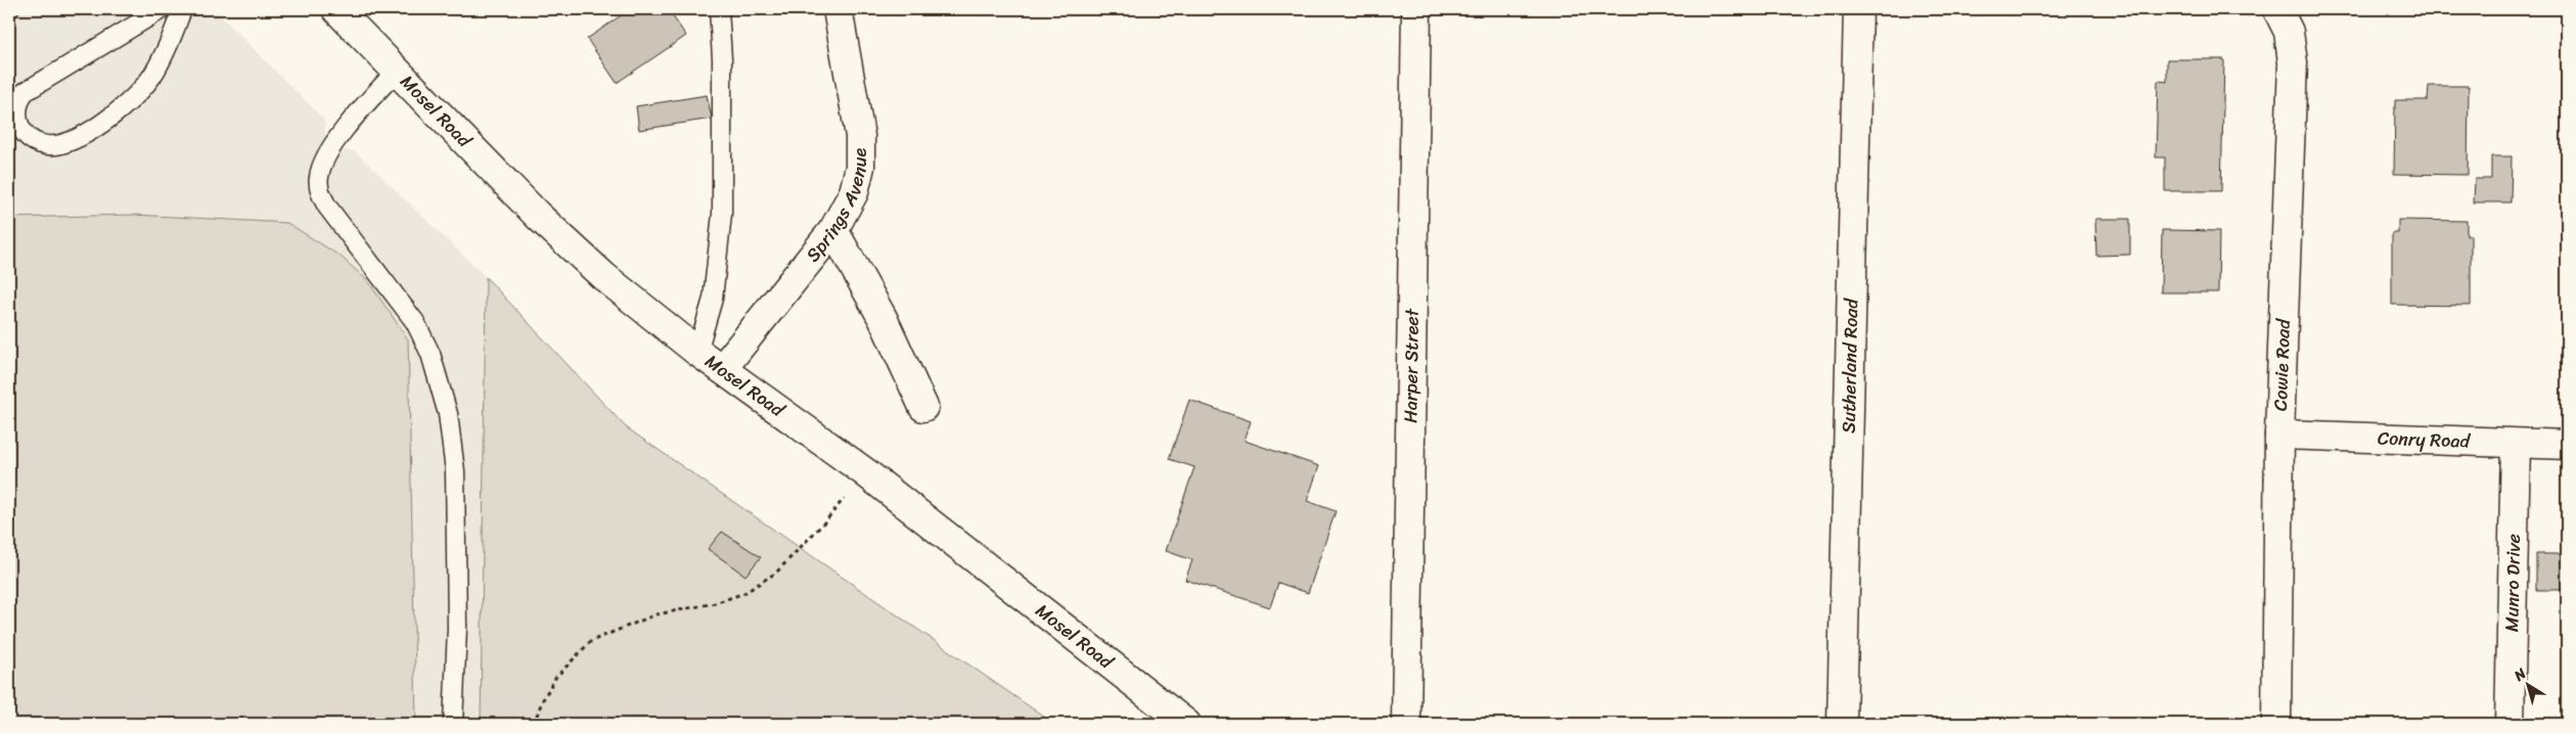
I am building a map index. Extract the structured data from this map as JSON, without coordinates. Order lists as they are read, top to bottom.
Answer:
{
  "streets": {
    "street": [
      "Mosel Road",
      "Springs Avenue",
      "Cowie Road",
      "Sutherland Road",
      "Harper Street",
      "Conry Road",
      "Munro Drive"
    ]
  },
  "crossings": [
    ["Mosel Road", "Springs Avenue"],
    ["Cowie Road", "Conry Road"],
    ["Conry Road", "Munro Drive"]
  ],
  "north": "top left"
}
